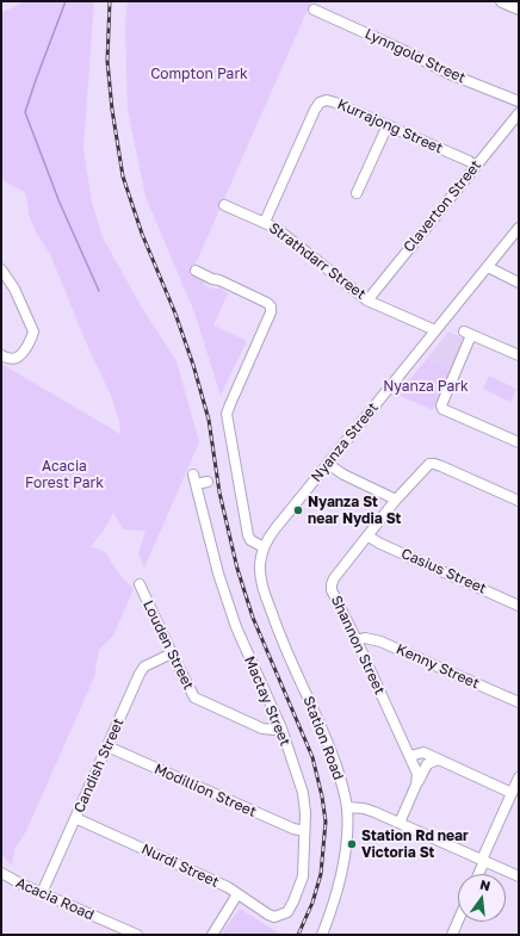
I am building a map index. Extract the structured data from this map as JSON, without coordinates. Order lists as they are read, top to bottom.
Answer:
{
  "streets": {
    "street": [
      "Lynngold Street",
      "Kurrajong Street",
      "Claverton Street",
      "Strathdarr Street",
      "Nyanza Street",
      "Casius Street",
      "Louden Street",
      "Shannon Street",
      "Kenny Street",
      "Mactay Street",
      "Station Road",
      "Candish Street",
      "Modillion Street",
      "Nurdi Street",
      "Acacia Road"
    ]
  },
  "crossings": [
    ["Kurrajong Street", "Claverton Street"],
    ["Kurrajong Street", "Strathdarr Street"],
    ["Claverton Street", "Strathdarr Street"],
    ["Strathdarr Street", "Nyanza Street"],
    ["Nyanza Street", "Station Road"],
    ["Casius Street", "Shannon Street"],
    ["Louden Street", "Mactay Street"],
    ["Louden Street", "Candish Street"],
    ["Shannon Street", "Kenny Street"],
    ["Mactay Street", "Modillion Street"],
    ["Mactay Street", "Nurdi Street"],
    ["Candish Street", "Modillion Street"],
    ["Candish Street", "Nurdi Street"],
    ["Candish Street", "Acacia Road"]
  ],
  "parks": ["Compton Park", "Nyanza Park", "Acacia Forest Park"],
  "places": ["Nyanza St near Nydia St", "Station Rd near Victoria St"],
  "north": "top"
}
